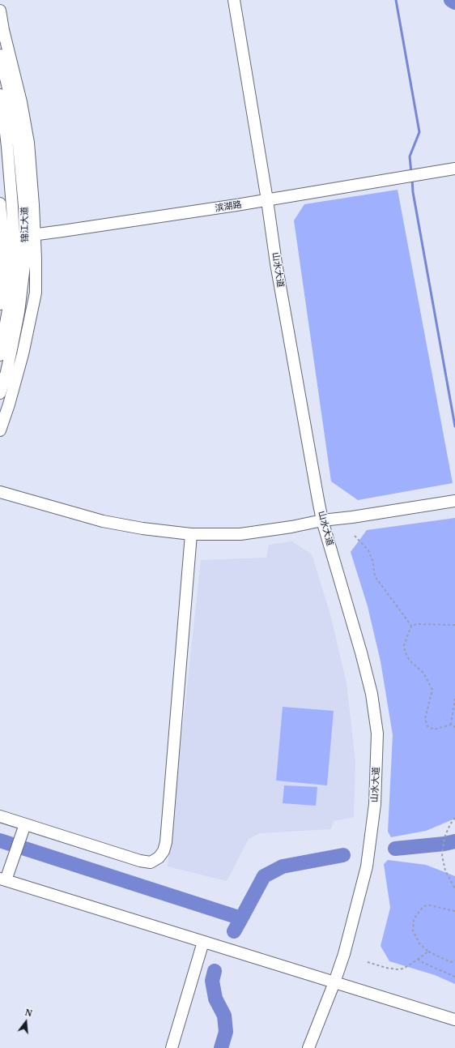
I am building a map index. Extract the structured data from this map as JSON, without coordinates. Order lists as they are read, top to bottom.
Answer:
{
  "streets": {
    "street": ["滨湖路", "锦江大道", "山水大道"]
  },
  "crossings": [
    ["滨湖路", "锦江大道"],
    ["滨湖路", "山水大道"]
  ],
  "north": "top"
}
